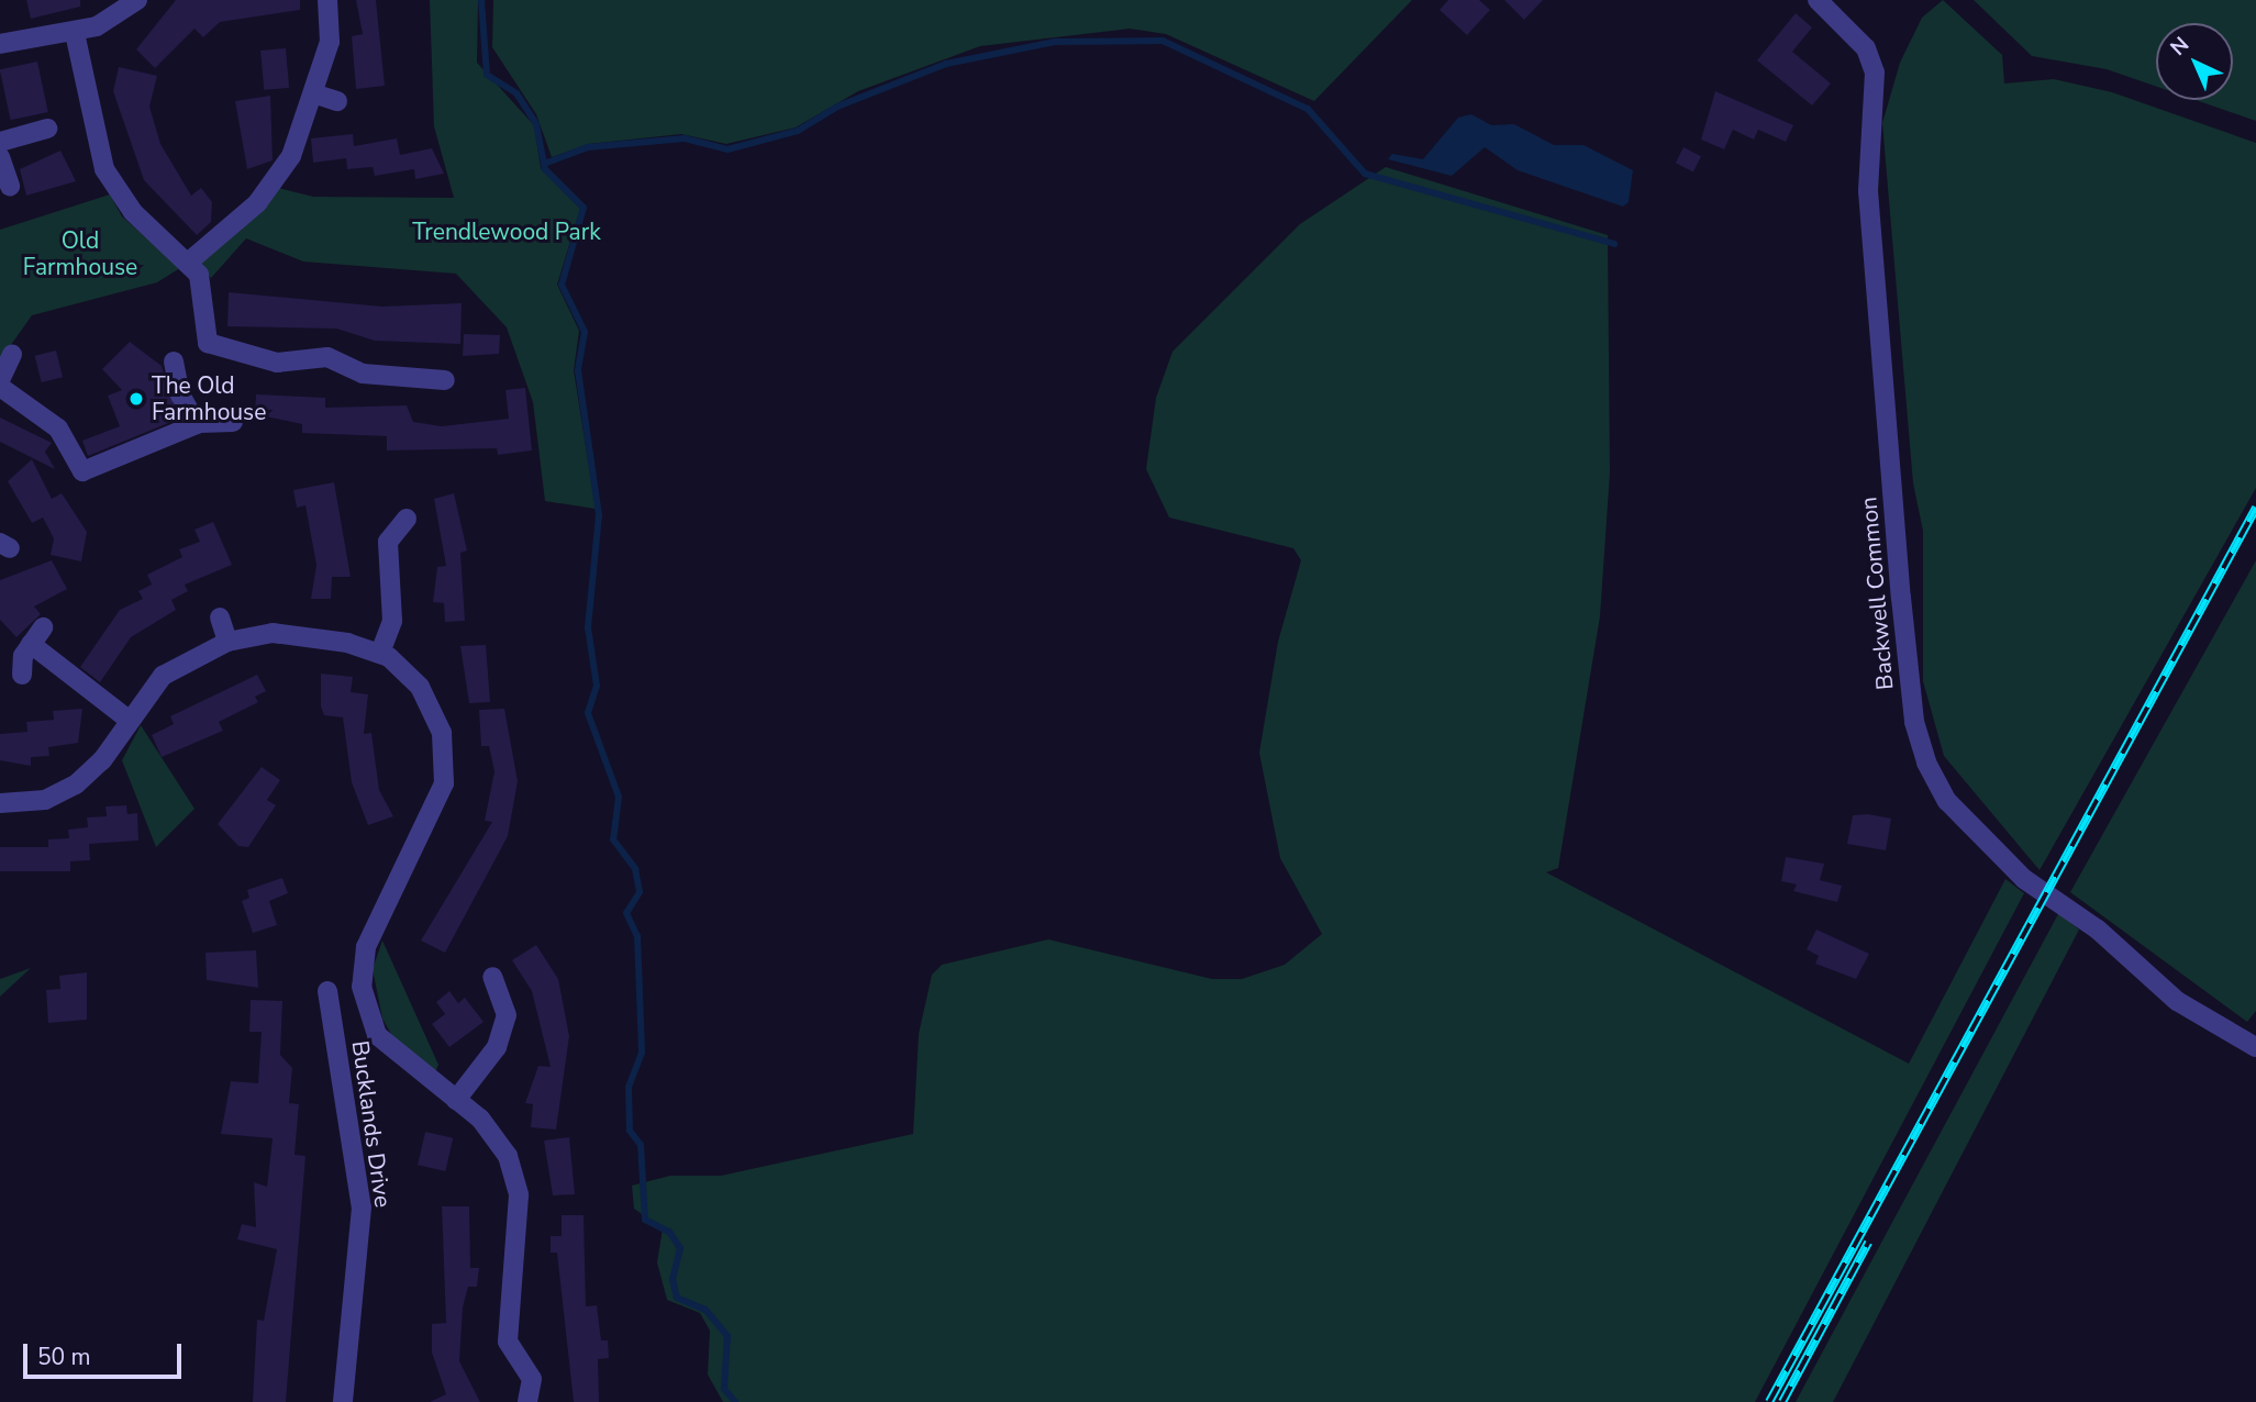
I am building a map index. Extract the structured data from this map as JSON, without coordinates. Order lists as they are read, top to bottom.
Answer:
{
  "streets": {
    "street": ["Backwell Common", "Bucklands Drive"]
  },
  "parks": ["Trendlewood Park", "Old Farmhouse"],
  "places": ["The Old Farmhouse"],
  "scale_bar": "50 m",
  "north": "top left"
}
